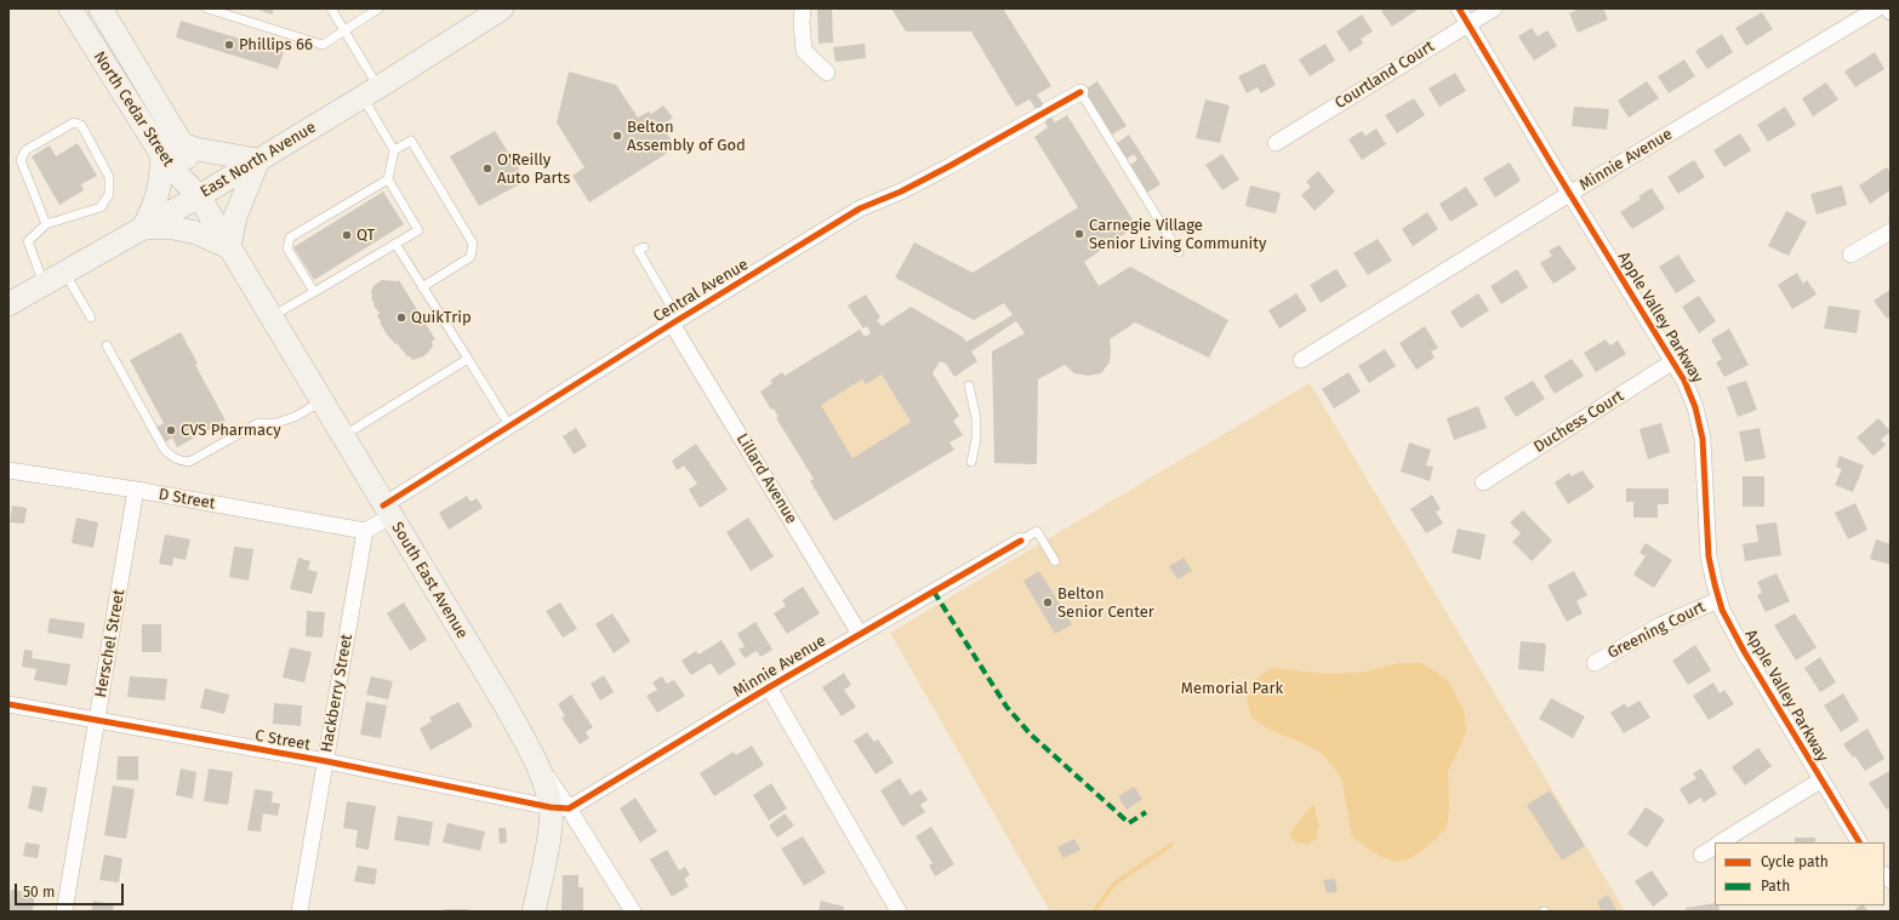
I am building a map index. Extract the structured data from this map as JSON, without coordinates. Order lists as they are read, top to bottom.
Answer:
{
  "streets": {
    "main road": ["North Cedar Street", "East North Avenue", "South East Avenue"],
    "street": [
      "Courtland Court",
      "Minnie Avenue",
      "Central Avenue",
      "Apple Valley Parkway",
      "Duchess Court",
      "Lillard Avenue",
      "D Street",
      "Greening Court",
      "Herschel Street",
      "Hackberry Street",
      "C Street"
    ]
  },
  "crossings": [
    ["Courtland Court", "Apple Valley Parkway"],
    ["North Cedar Street", "East North Avenue"],
    ["North Cedar Street", "South East Avenue"],
    ["East North Avenue", "South East Avenue"],
    ["Minnie Avenue", "Apple Valley Parkway"],
    ["Minnie Avenue", "Lillard Avenue"],
    ["Minnie Avenue", "South East Avenue"],
    ["Minnie Avenue", "C Street"],
    ["Central Avenue", "Lillard Avenue"],
    ["Central Avenue", "South East Avenue"],
    ["Apple Valley Parkway", "Duchess Court"],
    ["Apple Valley Parkway", "Greening Court"],
    ["D Street", "Herschel Street"],
    ["D Street", "Hackberry Street"],
    ["South East Avenue", "C Street"],
    ["Herschel Street", "C Street"],
    ["Hackberry Street", "C Street"]
  ],
  "parks": ["Memorial Park"],
  "places": [
    "Phillips 66",
    "Belton Assembly of God",
    "O'Reilly Auto Parts",
    "Carnegie Village Senior Living Community",
    "QT",
    "QuikTrip",
    "CVS Pharmacy",
    "Belton Senior Center"
  ],
  "legend": ["Cycle path", "Path"],
  "scale_bar": "50 m"
}
